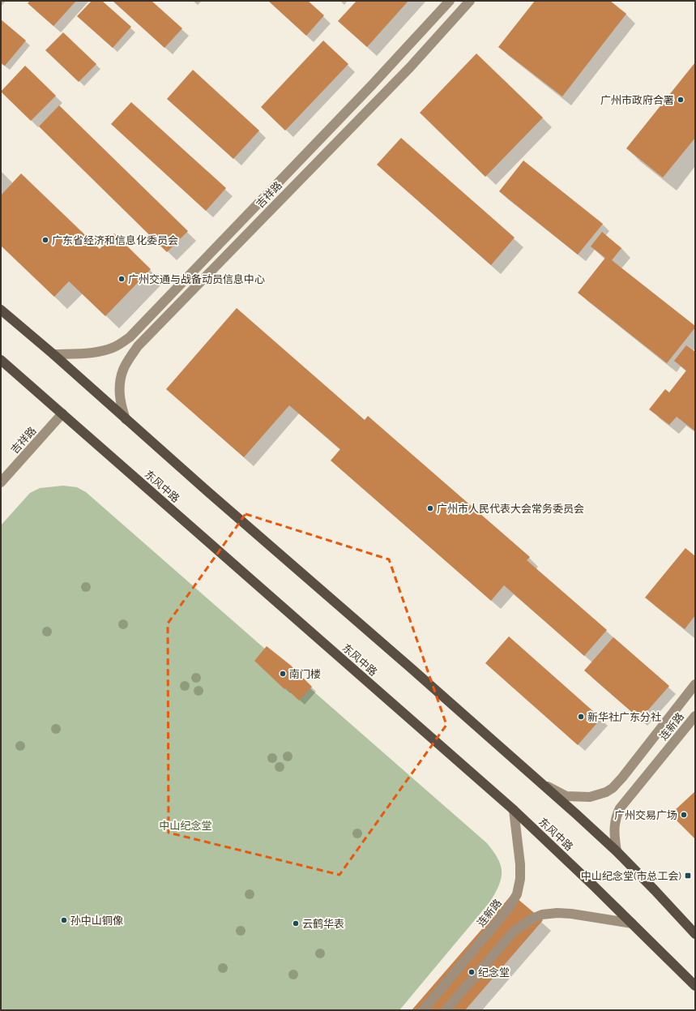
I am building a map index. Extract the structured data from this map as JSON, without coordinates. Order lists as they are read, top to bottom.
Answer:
{
  "streets": {
    "highway": ["东风中路"],
    "street": ["吉祥路", "连新路"]
  },
  "crossings": [
    ["吉祥路", "东风中路"],
    ["东风中路", "连新路"]
  ],
  "parks": ["中山纪念堂"],
  "places": {
    "other": [
      "广州市政府合署",
      "广东省经济和信息化委员会",
      "广州交通与战备动员信息中心",
      "广州市人民代表大会常务委员会",
      "南门楼",
      "新华社广东分社",
      "广州交易广场",
      "孙中山铜像",
      "云鹤华表",
      "纪念堂"
    ],
    "transit": ["中山纪念堂(市总工会)"]
  }
}
